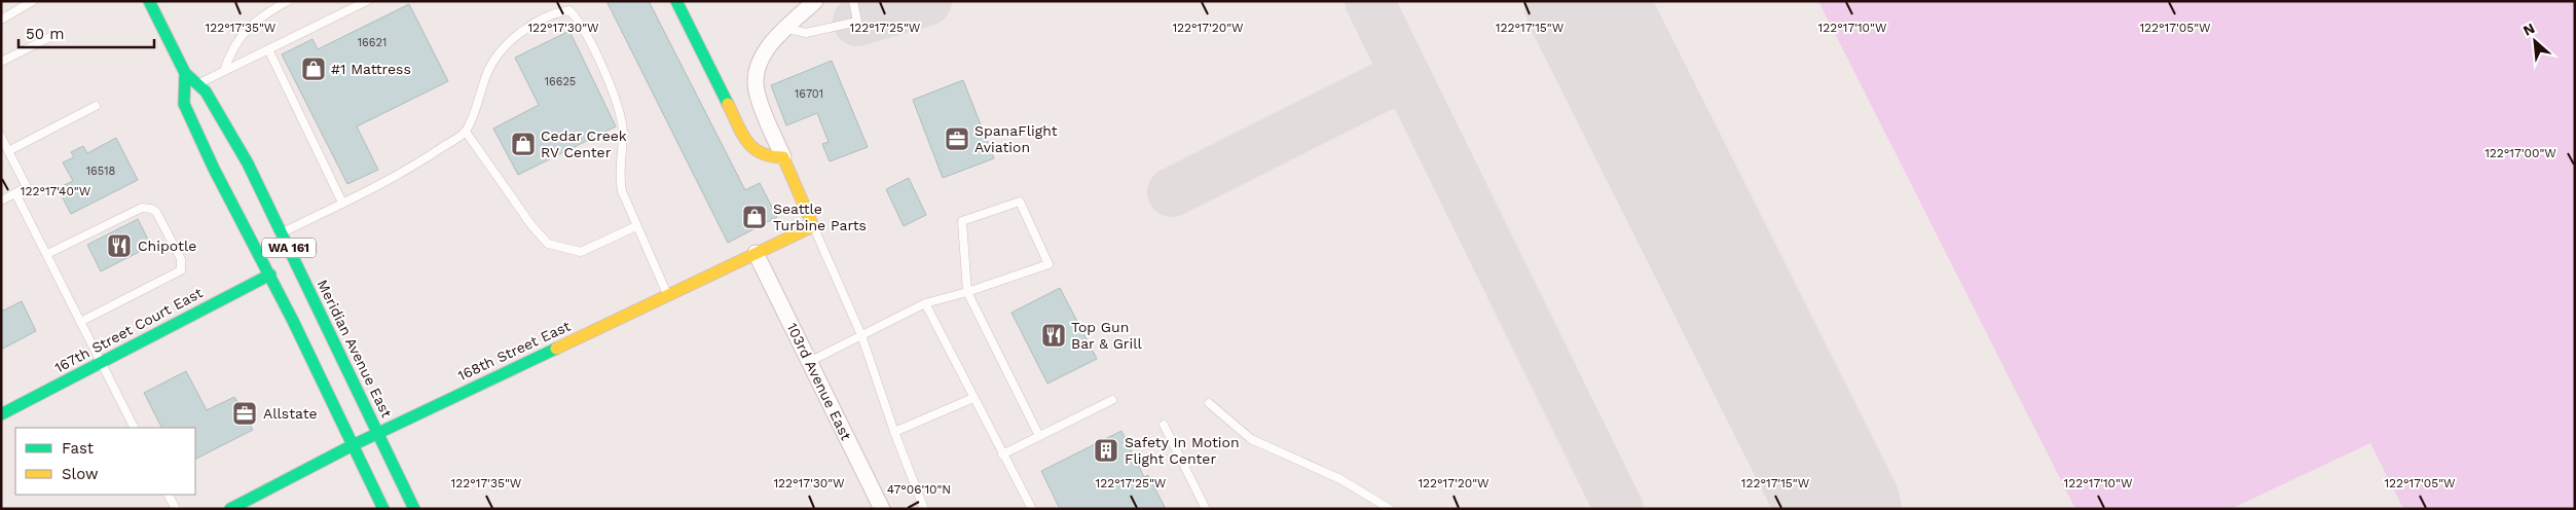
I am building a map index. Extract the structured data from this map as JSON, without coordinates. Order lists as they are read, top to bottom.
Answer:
{
  "streets": {
    "street": [
      "WA 161",
      "167th Street Court East",
      "Meridian Avenue East",
      "168th Street East",
      "103rd Avenue East"
    ]
  },
  "crossings": [
    ["WA 161", "167th Street Court East"],
    ["WA 161", "Meridian Avenue East"],
    ["WA 161", "168th Street East"],
    ["167th Street Court East", "Meridian Avenue East"],
    ["Meridian Avenue East", "168th Street East"],
    ["168th Street East", "103rd Avenue East"]
  ],
  "places": {
    "shop": ["#1 Mattress", "Cedar Creek RV Center", "Seattle Turbine Parts"],
    "office": ["SpanaFlight Aviation", "Allstate"],
    "restaurant": ["Chipotle", "Top Gun Bar & Grill"],
    "building": ["Safety In Motion Flight Center"]
  },
  "house_numbers": [
    "16621",
    "16625",
    "16701",
    "16518"
  ],
  "legend": ["Fast", "Slow"],
  "scale_bar": "50 m",
  "north": "top left",
  "coordinates": [
    "122°17'10\"W",
    "122°17'05\"W",
    "122°17'35\"W",
    "122°17'30\"W",
    "122°17'25\"W",
    "122°17'20\"W",
    "122°17'15\"W",
    "122°17'00\"W",
    "122°17'40\"W",
    "47°06'10\"N"
  ]
}
